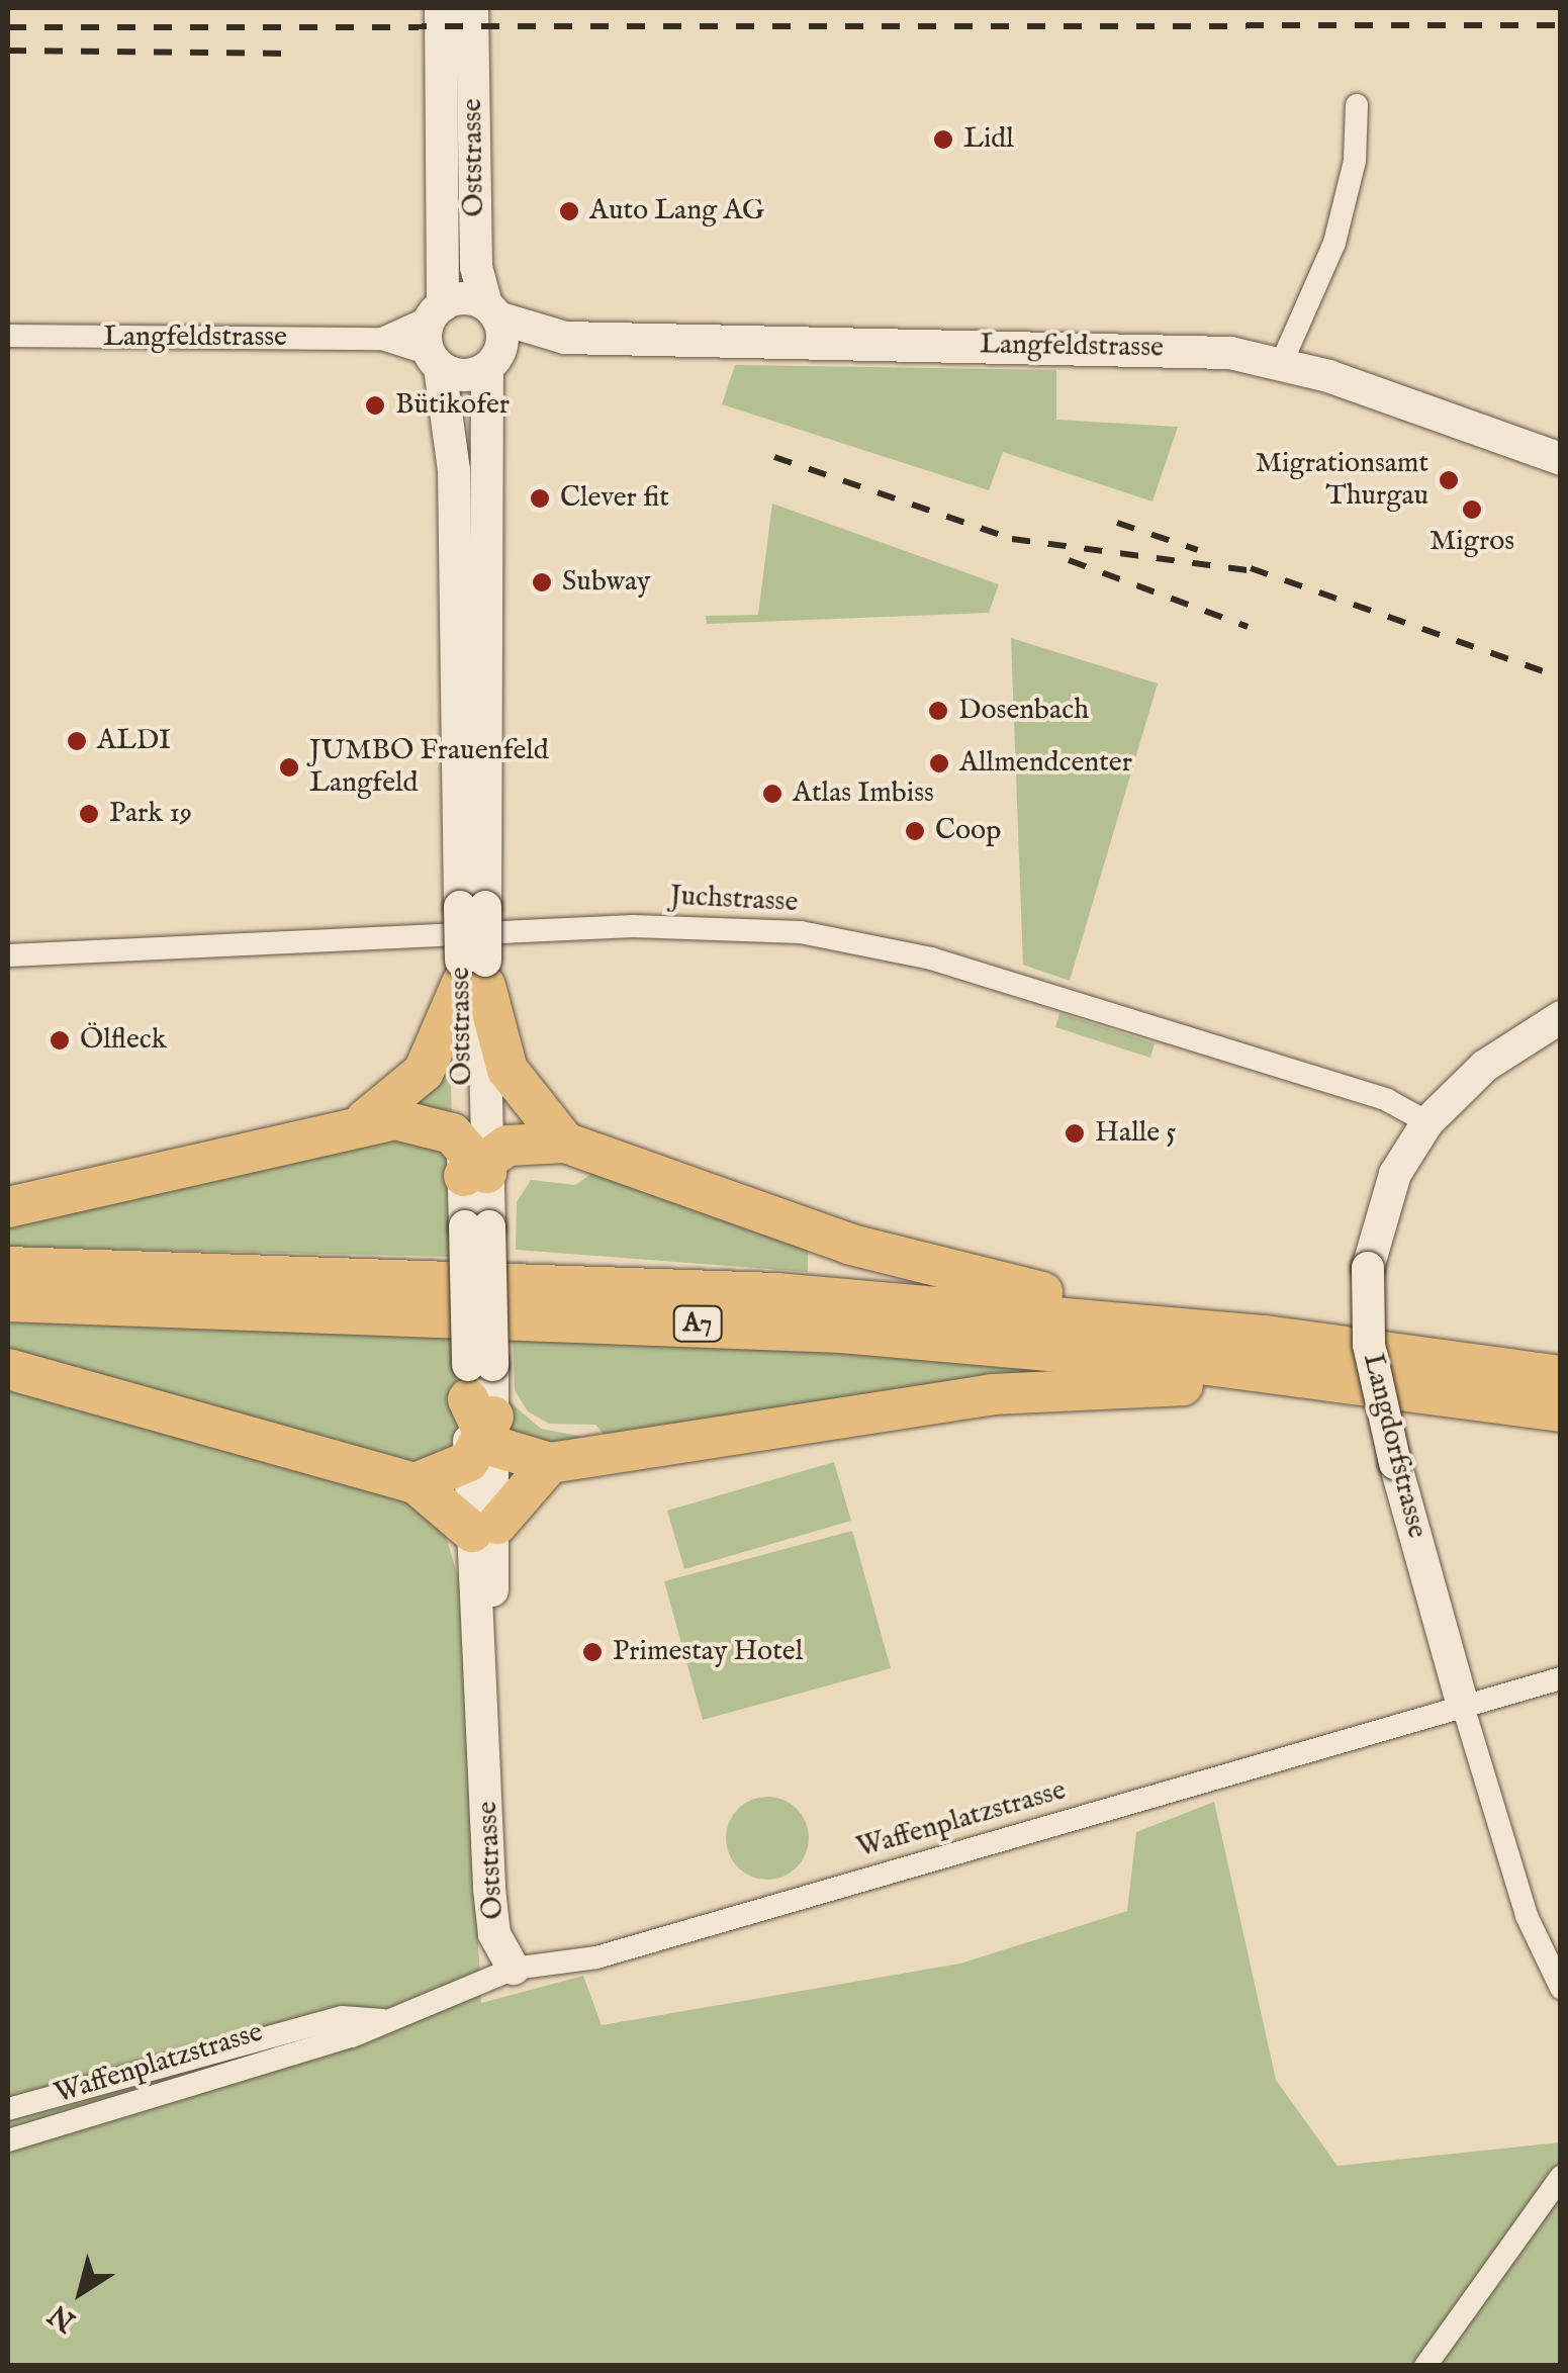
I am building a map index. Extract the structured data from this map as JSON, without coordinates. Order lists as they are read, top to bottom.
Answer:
{
  "streets": {
    "highway": ["A7"],
    "main road": ["Oststrasse", "Langfeldstrasse", "Langdorfstrasse"],
    "street": ["Juchstrasse", "Waffenplatzstrasse"]
  },
  "crossings": [
    ["Oststrasse", "Langfeldstrasse"],
    ["Oststrasse", "A7"],
    ["Oststrasse", "Waffenplatzstrasse"],
    ["Juchstrasse", "Langdorfstrasse"],
    ["Langdorfstrasse", "Waffenplatzstrasse"]
  ],
  "places": [
    "Lidl",
    "Auto Lang AG",
    "Bütikofer",
    "Migrationsamt Thurgau",
    "Clever fit",
    "Migros",
    "Subway",
    "Dosenbach",
    "ALDI",
    "Allmendcenter",
    "JUMBO Frauenfeld Langfeld",
    "Atlas Imbiss",
    "Park 19",
    "Coop",
    "Ölfleck",
    "Halle 5",
    "Primestay Hotel"
  ],
  "north": "bottom left"
}
